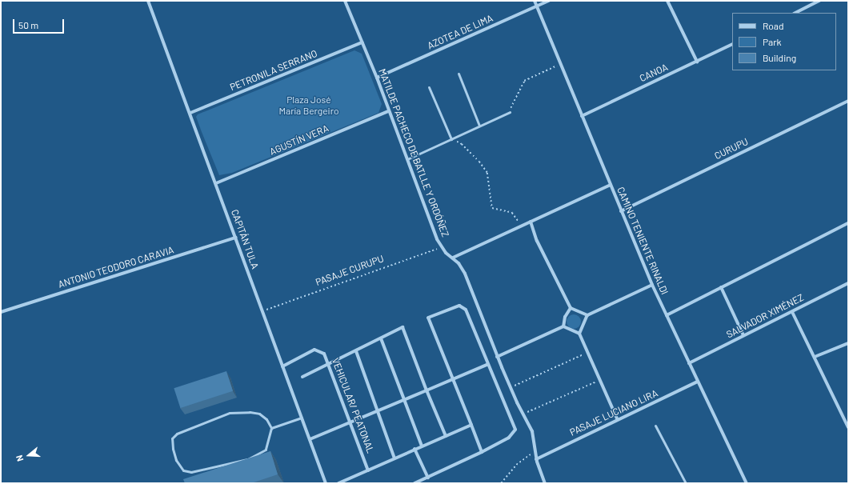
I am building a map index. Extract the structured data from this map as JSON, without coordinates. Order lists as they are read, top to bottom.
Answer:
{
  "streets": {
    "street": [
      "AZOTEA DE LIMA",
      "PETRONILA SERRANO",
      "CANOA",
      "AGUSTÍN VERA",
      "CURUPU",
      "MATILDE PACHECO DE BATLLE Y ORDÓÑEZ",
      "CAPITÁN TULA",
      "CAMINO TENIENTE RINALDI",
      "ANTONIO TEODORO CARAVIA",
      "SALVADOR XIMÉNEZ",
      "VEHICULAR/ PEATONAL",
      "PASAJE LUCIANO LIRA"
    ],
    "path": ["PASAJE CURUPU"]
  },
  "crossings": [
    ["AZOTEA DE LIMA", "MATILDE PACHECO DE BATLLE Y ORDÓÑEZ"],
    ["AZOTEA DE LIMA", "CAMINO TENIENTE RINALDI"],
    ["PETRONILA SERRANO", "MATILDE PACHECO DE BATLLE Y ORDÓÑEZ"],
    ["PETRONILA SERRANO", "CAPITÁN TULA"],
    ["CANOA", "CAMINO TENIENTE RINALDI"],
    ["AGUSTÍN VERA", "MATILDE PACHECO DE BATLLE Y ORDÓÑEZ"],
    ["AGUSTÍN VERA", "CAPITÁN TULA"],
    ["CURUPU", "CAMINO TENIENTE RINALDI"],
    ["MATILDE PACHECO DE BATLLE Y ORDÓÑEZ", "PASAJE CURUPU"],
    ["MATILDE PACHECO DE BATLLE Y ORDÓÑEZ", "PASAJE LUCIANO LIRA"],
    ["CAPITÁN TULA", "ANTONIO TEODORO CARAVIA"],
    ["CAPITÁN TULA", "PASAJE CURUPU"],
    ["CAPITÁN TULA", "VEHICULAR/ PEATONAL"],
    ["CAMINO TENIENTE RINALDI", "SALVADOR XIMÉNEZ"],
    ["CAMINO TENIENTE RINALDI", "PASAJE LUCIANO LIRA"]
  ],
  "parks": ["Plaza José María Bergeiro"],
  "legend": ["Road", "Park", "Building"],
  "scale_bar": "50 m",
  "north": "left"
}
